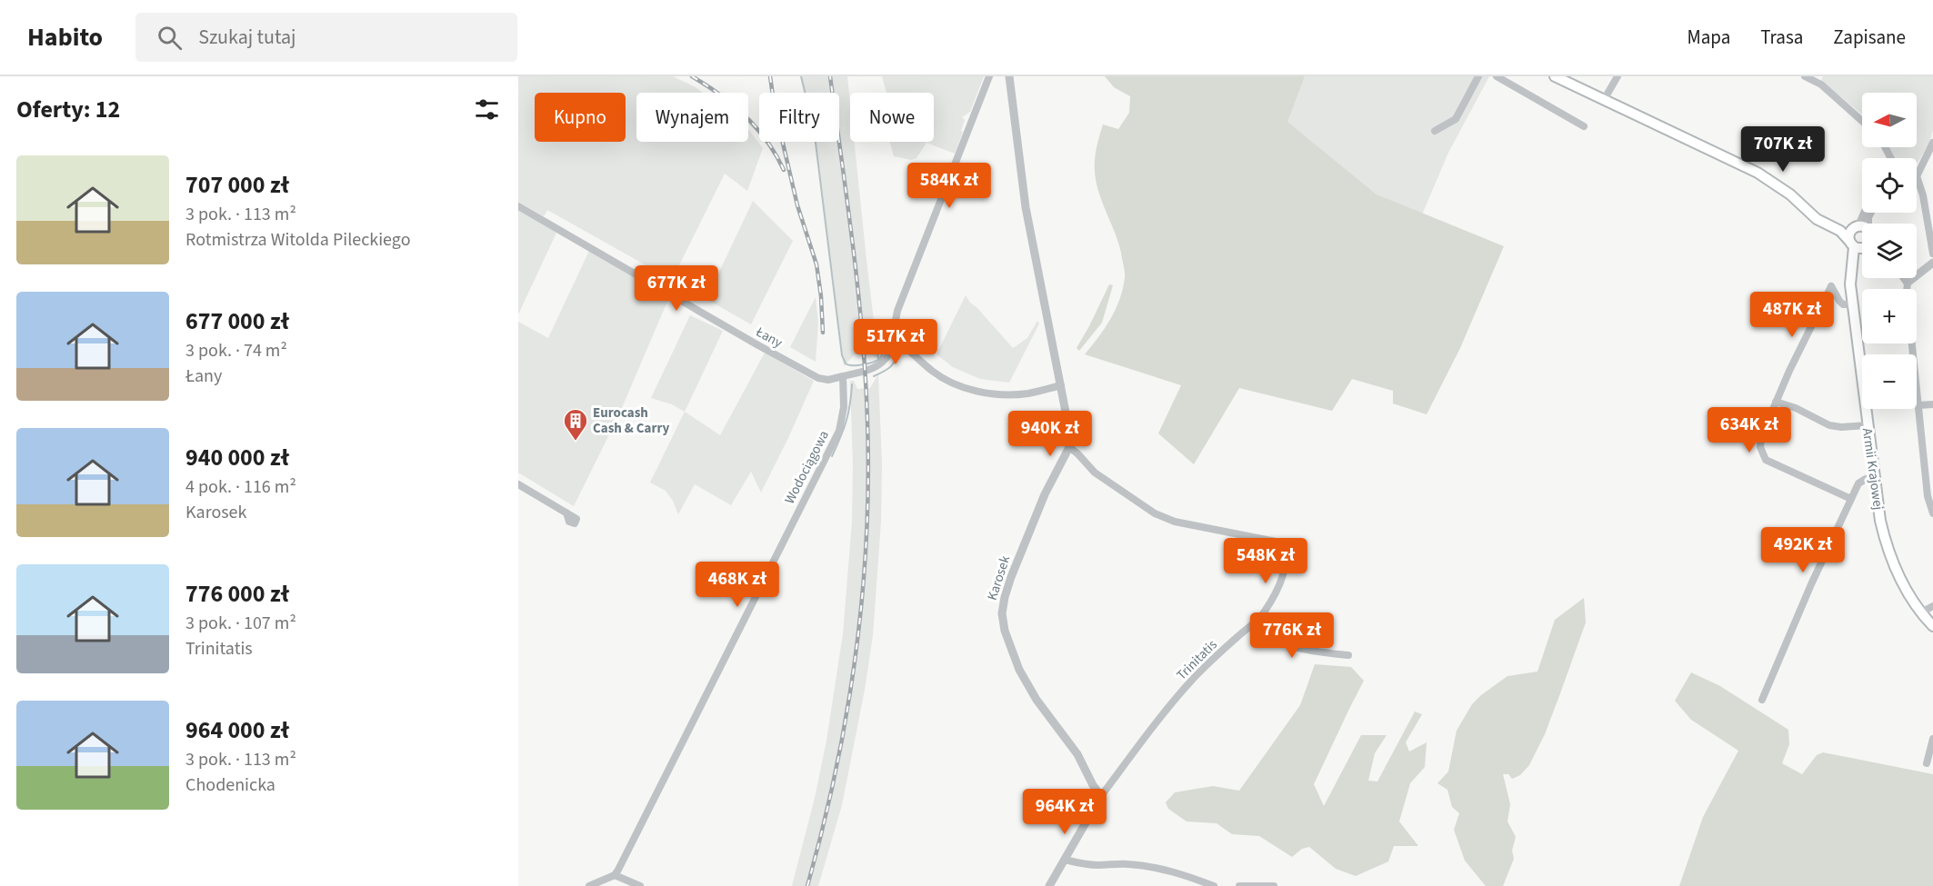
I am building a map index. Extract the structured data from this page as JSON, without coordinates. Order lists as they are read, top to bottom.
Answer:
{
  "streets": {
    "main road": ["Armii Krajowej"],
    "street": [
      "Łany",
      "Wodociągowa",
      "Karosek",
      "Trinitatis"
    ]
  },
  "crossings": [
    ["Łany", "Wodociągowa"],
    ["Karosek", "Trinitatis"]
  ],
  "places": {
    "building": ["Eurocash Cash & Carry"]
  },
  "north": "left",
  "page": {
    "header": "Habito",
    "search": "Szukaj tutaj",
    "nav": ["Mapa", "Trasa", "Zapisane"],
    "heading": "Oferty: 12",
    "map_buttons": ["+", "−"],
    "chip": [
      "Kupno",
      "Wynajem",
      "Filtry",
      "Nowe"
    ],
    "price": [
      "707K zł",
      "584K zł",
      "677K zł",
      "487K zł",
      "517K zł",
      "634K zł",
      "940K zł",
      "492K zł",
      "548K zł",
      "468K zł",
      "776K zł",
      "964K zł"
    ],
    "list": [
      {
        "name": "707 000 zł",
        "note": "3 pok. · 113 m² · Rotmistrza Witolda Pileckiego"
      },
      {
        "name": "677 000 zł",
        "note": "3 pok. · 74 m² · Łany"
      },
      {
        "name": "940 000 zł",
        "note": "4 pok. · 116 m² · Karosek"
      },
      {
        "name": "776 000 zł",
        "note": "3 pok. · 107 m² · Trinitatis"
      },
      {
        "name": "964 000 zł",
        "note": "3 pok. · 113 m² · Chodenicka"
      }
    ]
  }
}
